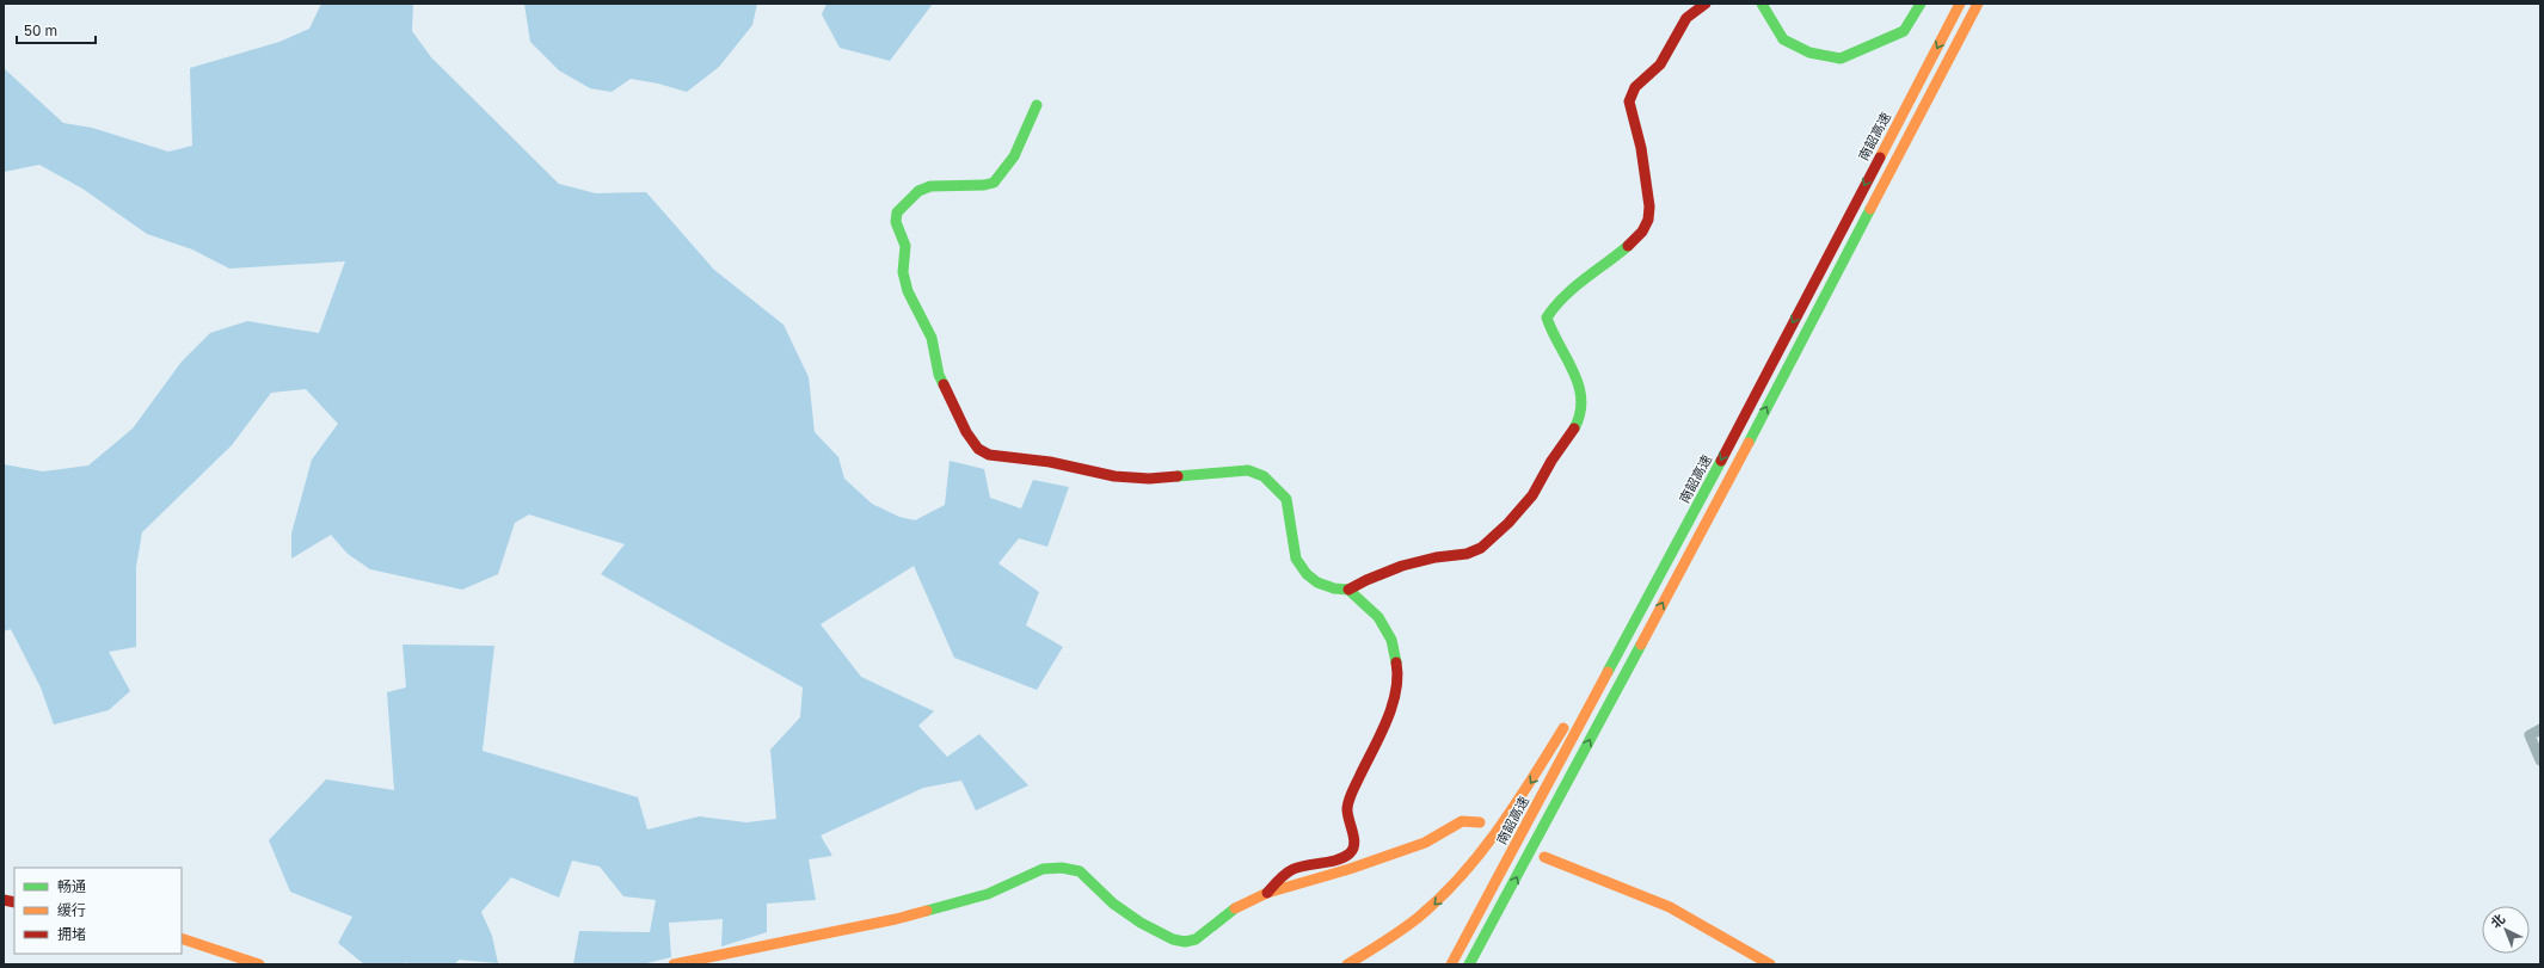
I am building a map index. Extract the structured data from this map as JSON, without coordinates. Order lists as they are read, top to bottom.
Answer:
{
  "streets": {
    "main road": ["南韶高速"]
  },
  "legend": ["畅通", "缓行", "拥堵"],
  "scale_bar": "50 m",
  "north": "top left"
}
